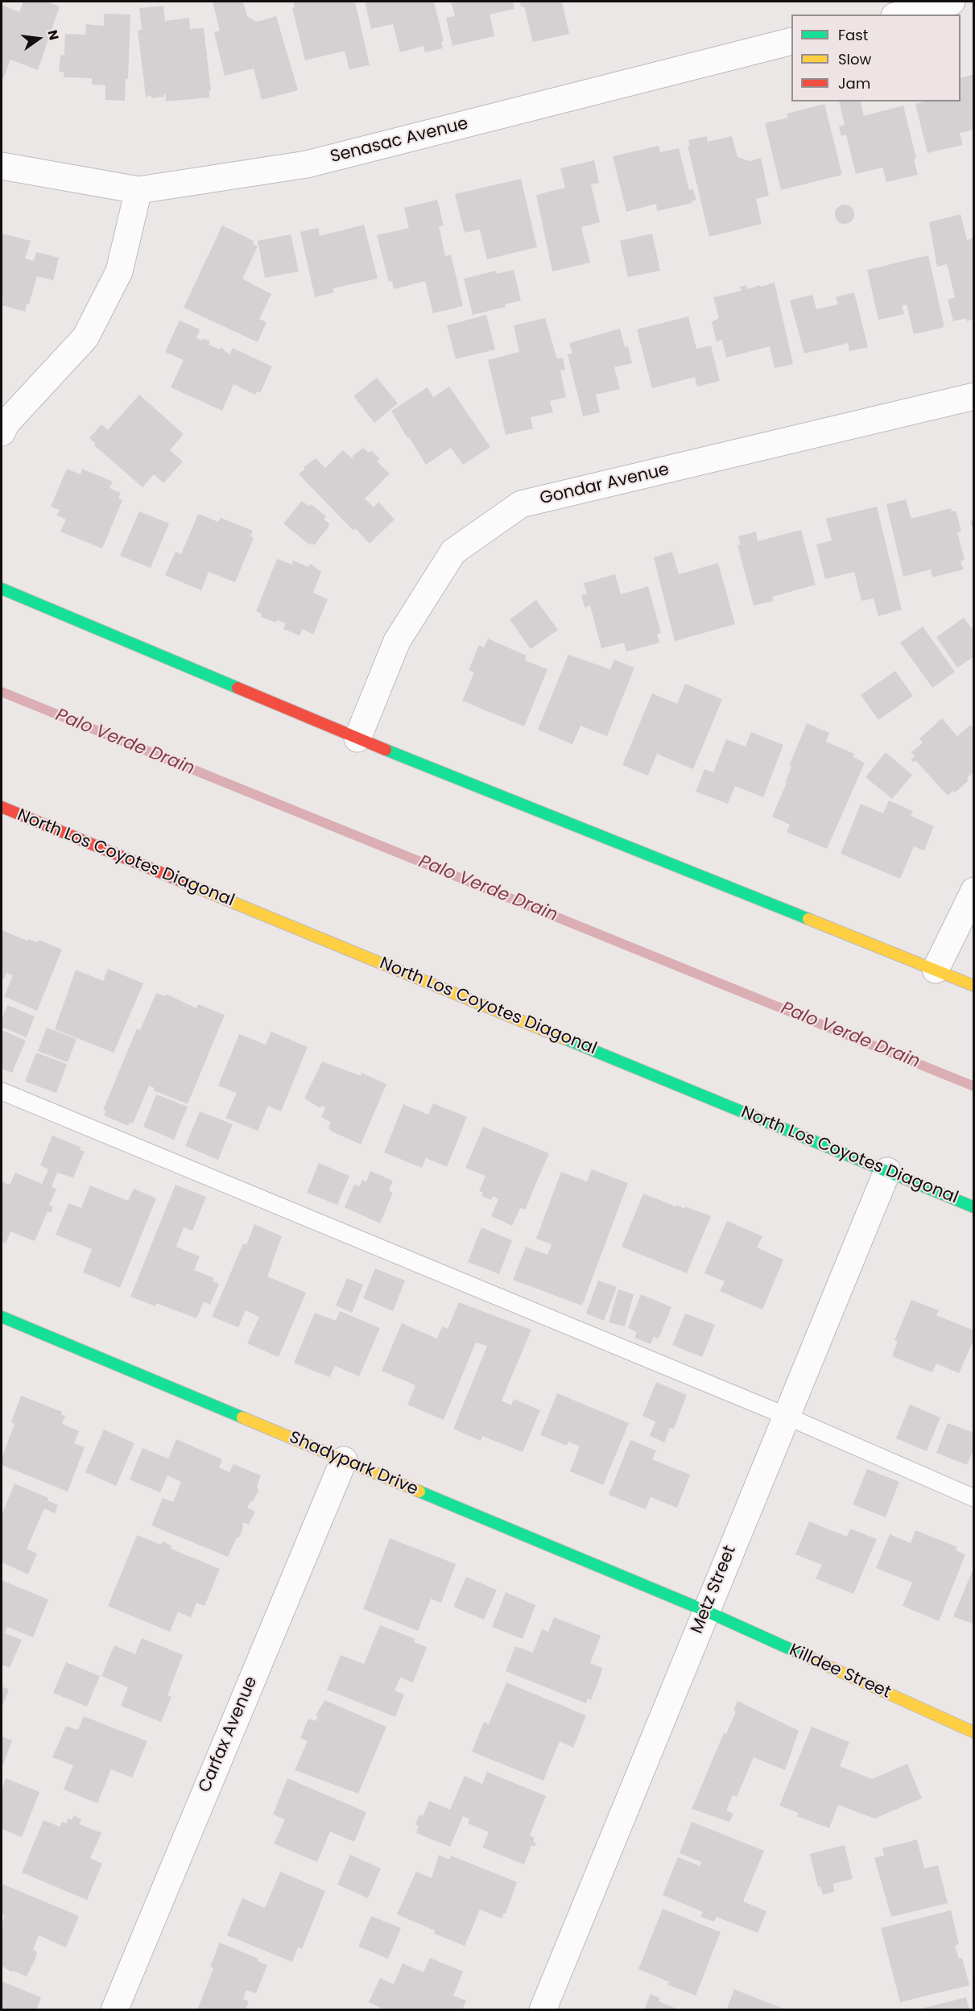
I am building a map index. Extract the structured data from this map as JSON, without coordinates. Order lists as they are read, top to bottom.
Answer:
{
  "streets": {
    "street": [
      "Senasac Avenue",
      "Gondar Avenue",
      "North Los Coyotes Diagonal",
      "Shadypark Drive",
      "Metz Street",
      "Killdee Street",
      "Carfax Avenue"
    ]
  },
  "crossings": [
    ["North Los Coyotes Diagonal", "Metz Street"],
    ["Shadypark Drive", "Metz Street"],
    ["Shadypark Drive", "Killdee Street"],
    ["Shadypark Drive", "Carfax Avenue"],
    ["Metz Street", "Killdee Street"]
  ],
  "water": ["Palo Verde Drain"],
  "legend": ["Fast", "Slow", "Jam"],
  "north": "right"
}
